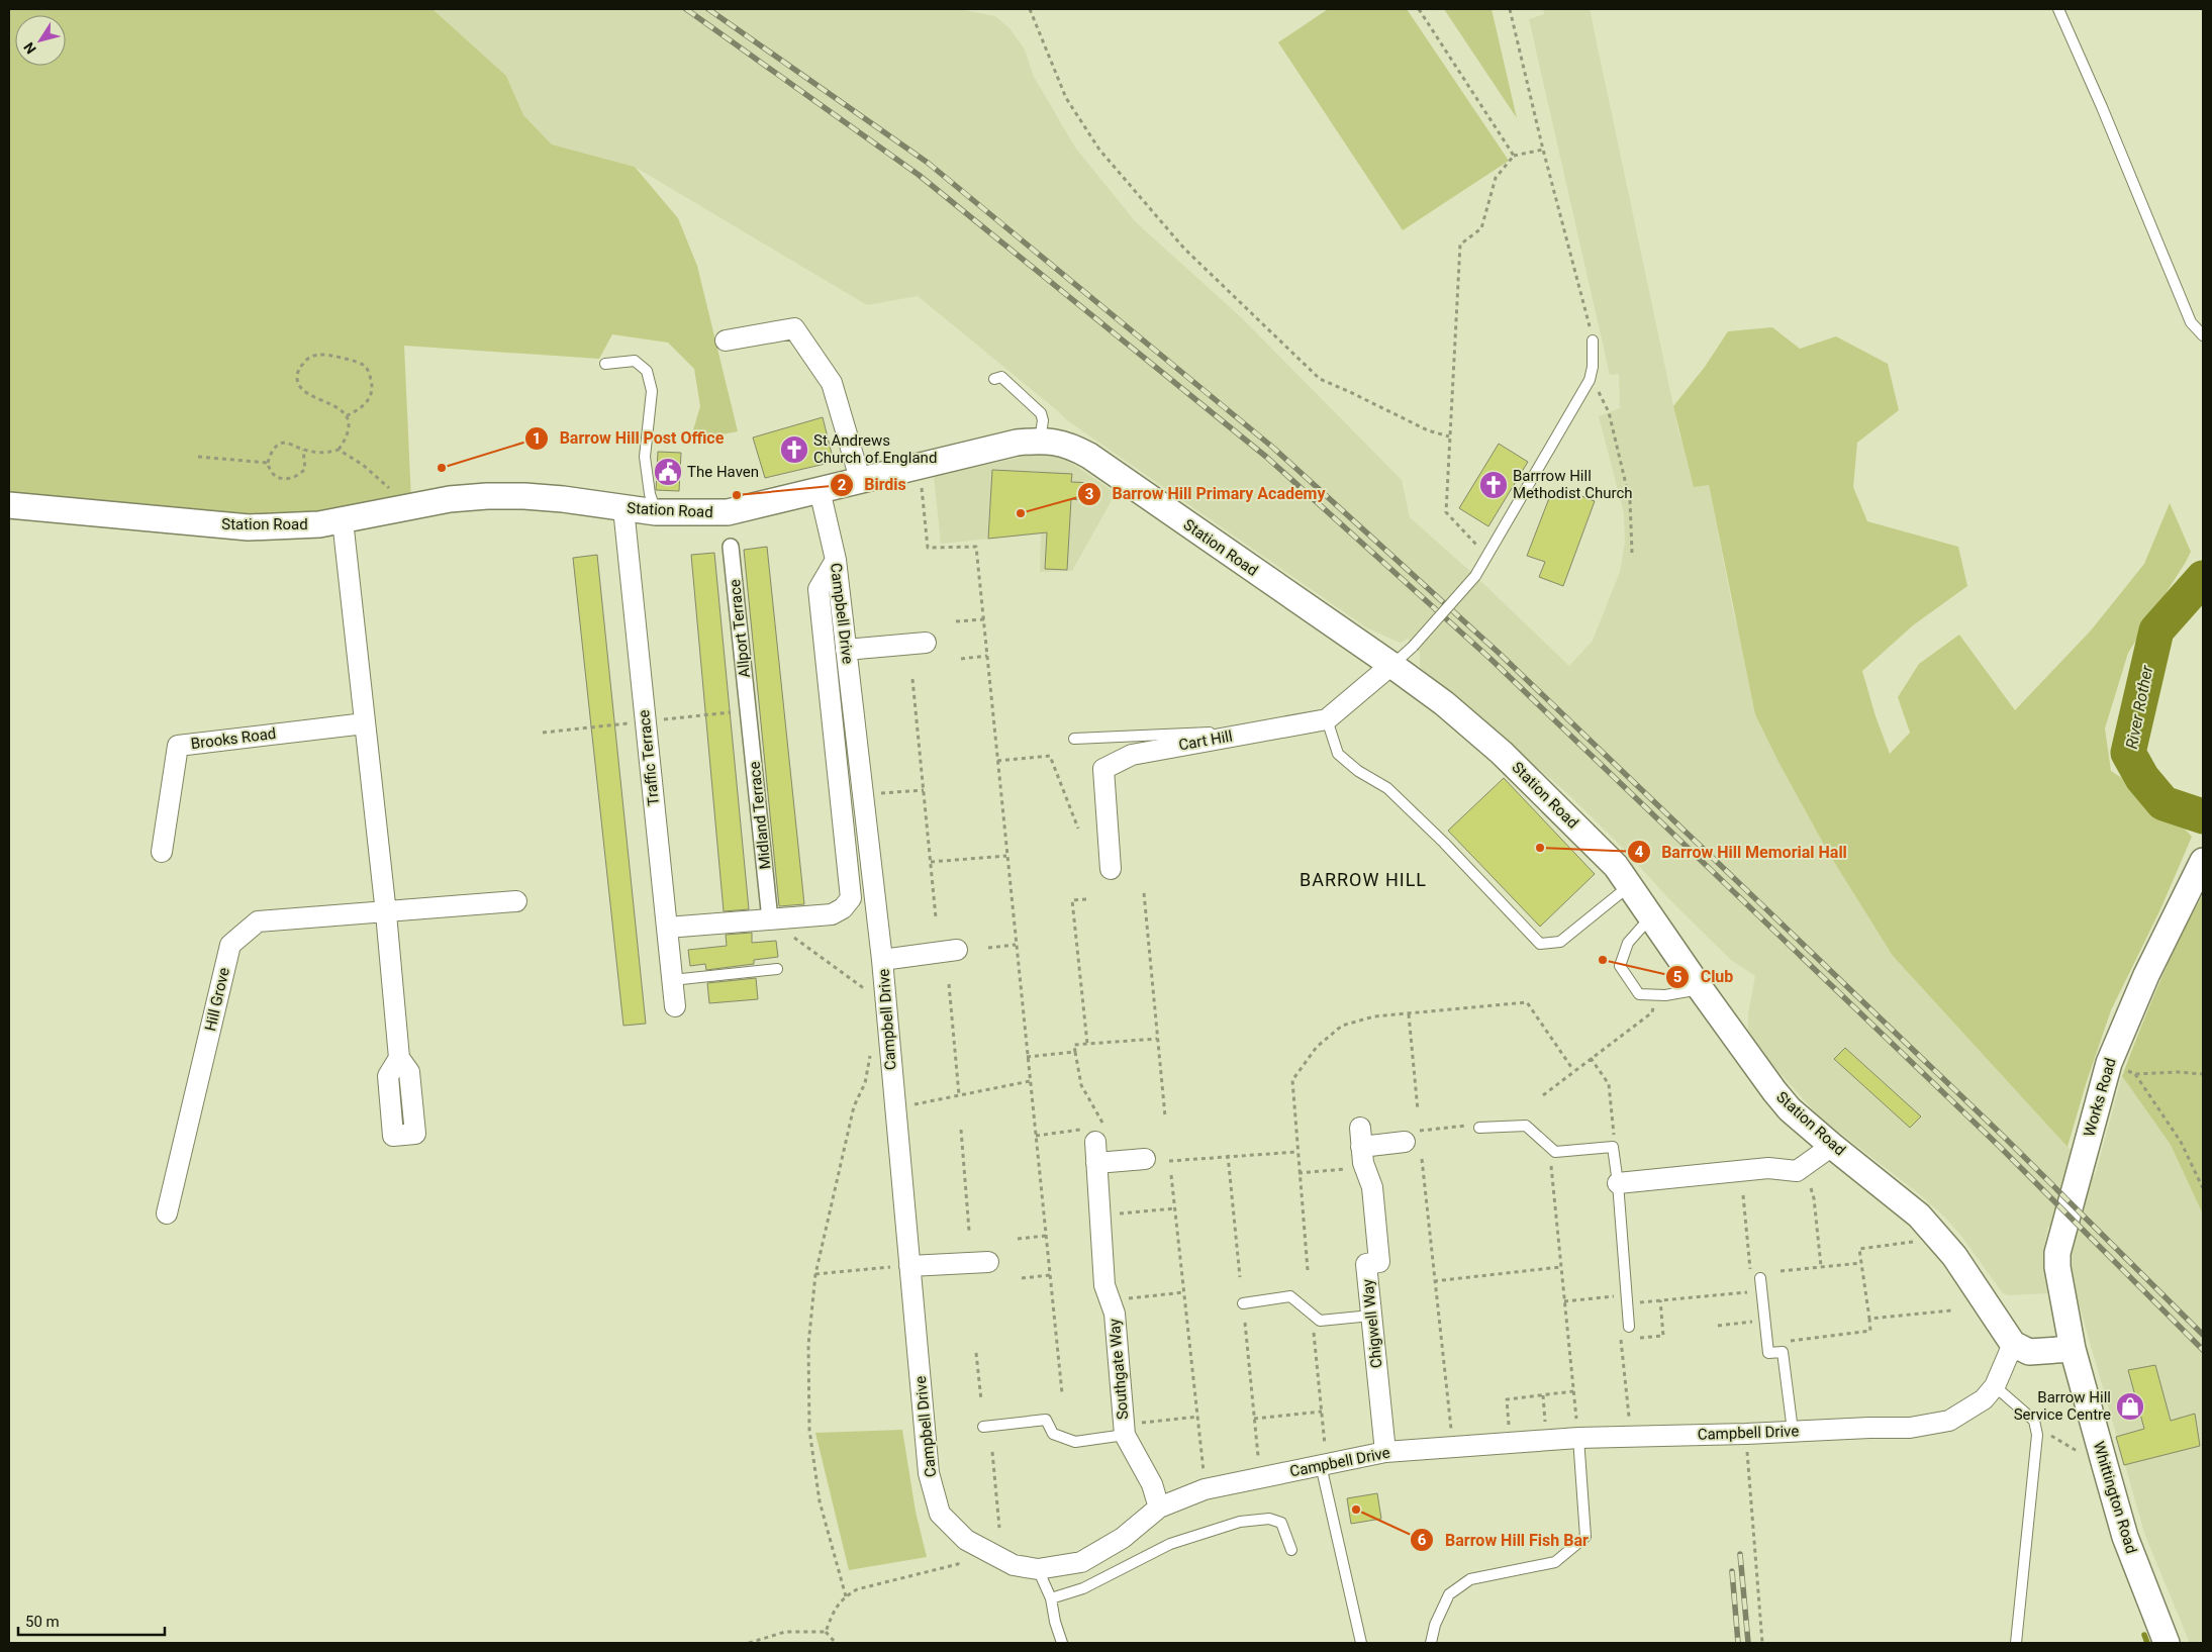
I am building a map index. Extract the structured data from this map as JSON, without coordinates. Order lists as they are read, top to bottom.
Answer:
{
  "streets": {
    "street": [
      "Station Road",
      "Campbell Drive",
      "Allport Terrace",
      "Brooks Road",
      "Cart Hill",
      "Traffic Terrace",
      "Midland Terrace",
      "Hill Grove",
      "Works Road",
      "Chigwell Way",
      "Southgate Way",
      "Whittington Road"
    ]
  },
  "crossings": [
    ["Station Road", "Campbell Drive"],
    ["Station Road", "Traffic Terrace"],
    ["Campbell Drive", "Chigwell Way"],
    ["Campbell Drive", "Southgate Way"],
    ["Allport Terrace", "Midland Terrace"],
    ["Works Road", "Whittington Road"]
  ],
  "districts": ["BARROW HILL"],
  "water": ["River Rother"],
  "places": {
    "church": ["St Andrews Church of England", "Barrrow Hill Methodist Church"],
    "other": [
      "Barrow Hill Post Office",
      "Birdis",
      "Barrow Hill Primary Academy",
      "Barrow Hill Memorial Hall",
      "Club",
      "Barrow Hill Fish Bar"
    ],
    "public building": ["The Haven"],
    "shop": ["Barrow Hill Service Centre"]
  },
  "scale_bar": "50 m",
  "north": "bottom left"
}
